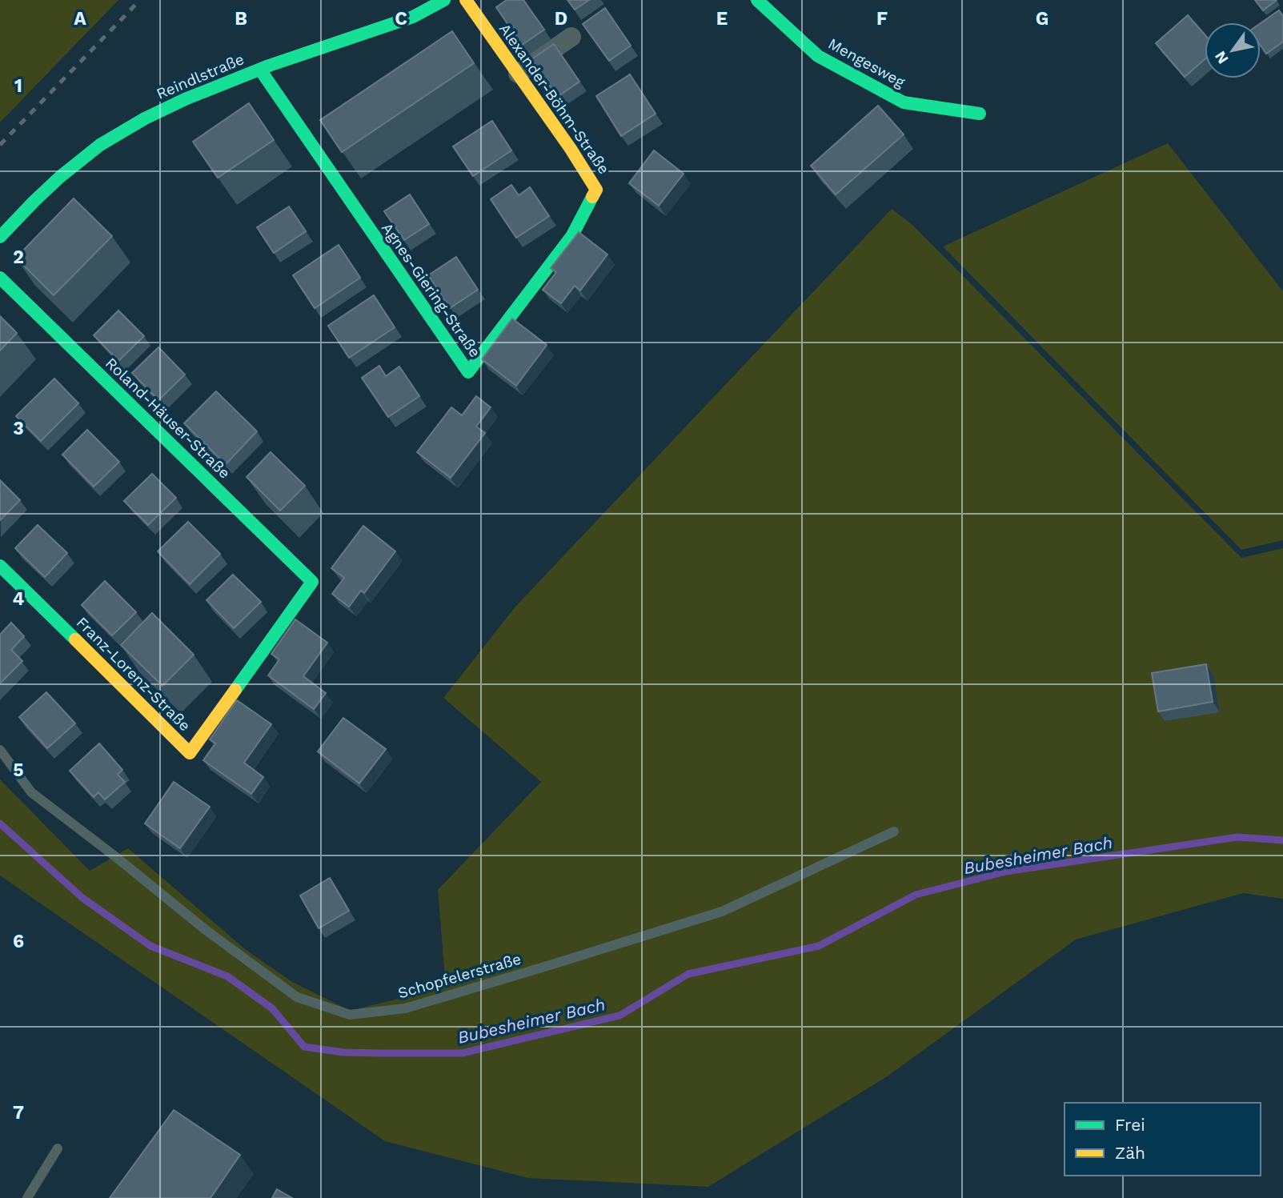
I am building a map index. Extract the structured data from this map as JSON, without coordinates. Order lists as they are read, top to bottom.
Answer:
{
  "streets": {
    "street": [
      "Mengesweg",
      "Reindlstraße",
      "Alexander-Böhm-Straße",
      "Agnes-Giering-Straße",
      "Roland-Häuser-Straße",
      "Franz-Lorenz-Straße"
    ],
    "lane": ["Schopfelerstraße"]
  },
  "crossings": [
    ["Reindlstraße", "Agnes-Giering-Straße"],
    ["Alexander-Böhm-Straße", "Agnes-Giering-Straße"],
    ["Roland-Häuser-Straße", "Franz-Lorenz-Straße"]
  ],
  "water": ["Bubesheimer Bach"],
  "legend": ["Frei", "Zäh"],
  "north": "bottom left",
  "grid": {
    "columns": [
      "A",
      "B",
      "C",
      "D",
      "E",
      "F",
      "G"
    ],
    "rows": [
      "1",
      "2",
      "3",
      "4",
      "5",
      "6",
      "7"
    ]
  }
}
